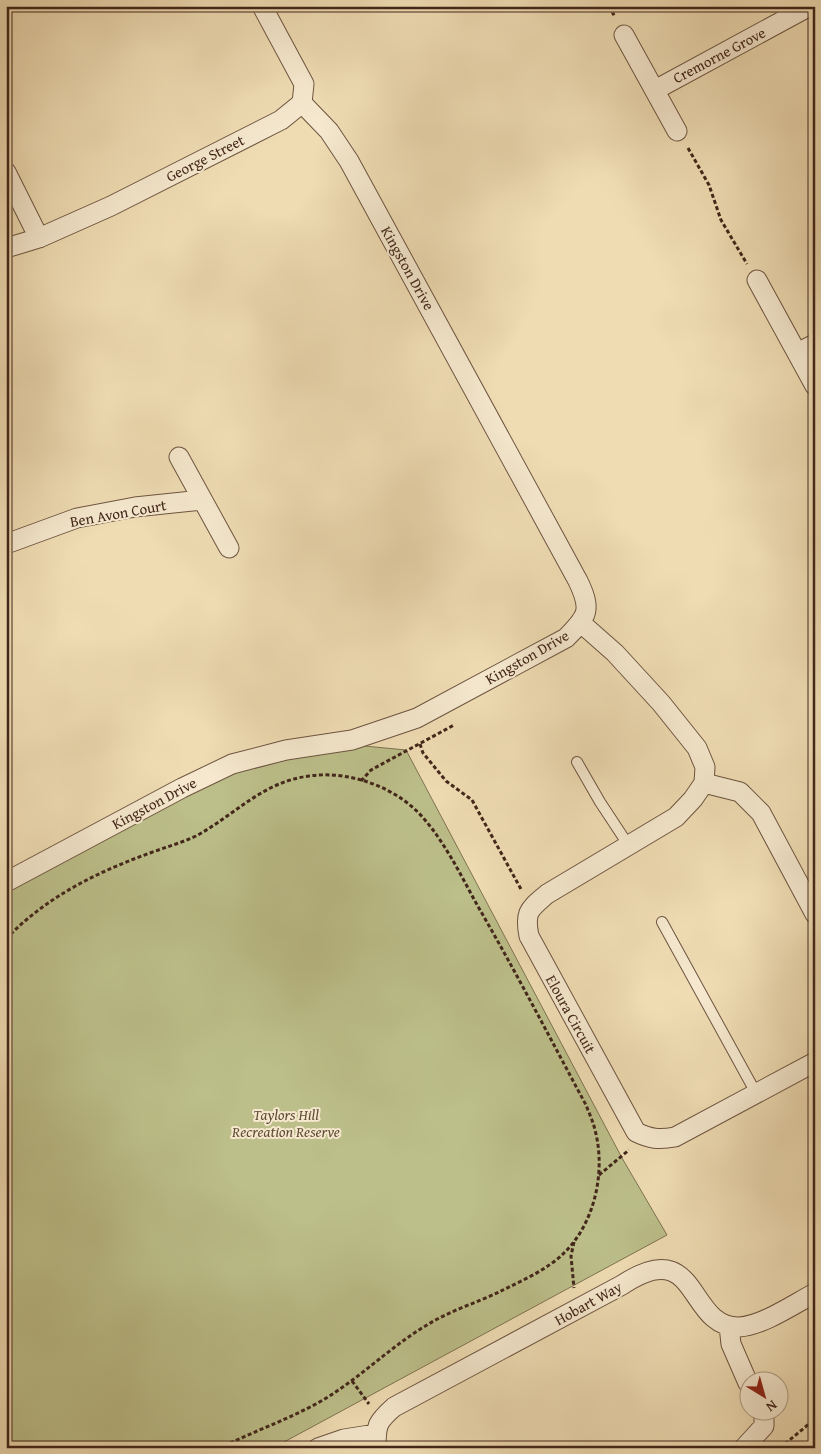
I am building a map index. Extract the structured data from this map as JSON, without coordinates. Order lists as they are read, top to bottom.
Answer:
{
  "streets": {
    "street": [
      "Cremorne Grove",
      "George Street",
      "Kingston Drive",
      "Ben Avon Court",
      "Eloura Circuit",
      "Hobart Way"
    ]
  },
  "crossings": [
    ["George Street", "Kingston Drive"]
  ],
  "parks": ["Taylors Hill Recreation Reserve"],
  "north": "bottom right"
}
